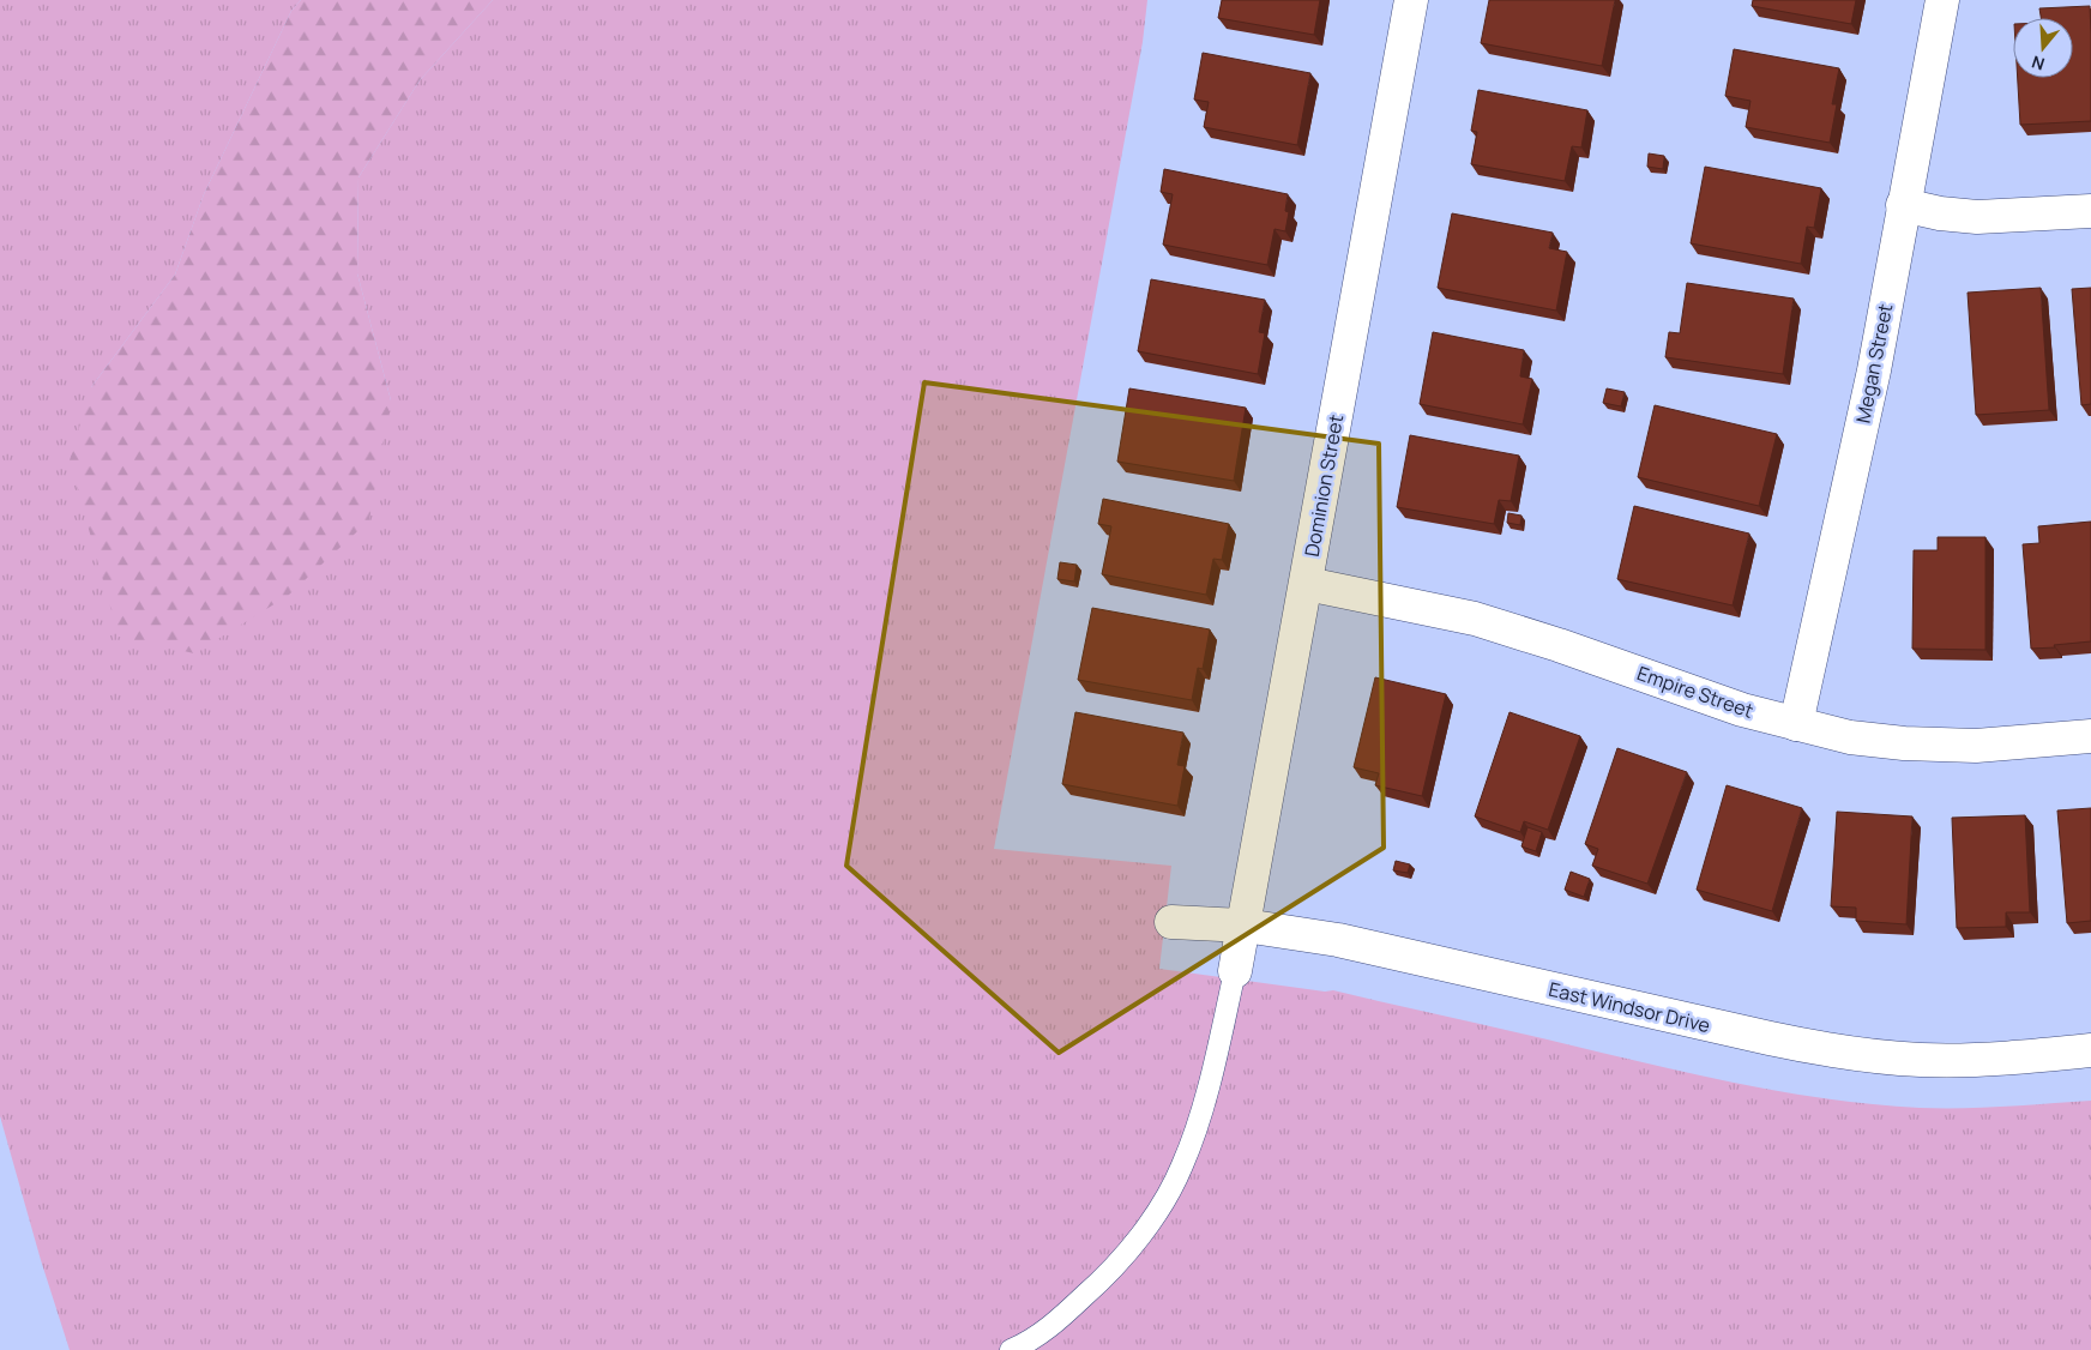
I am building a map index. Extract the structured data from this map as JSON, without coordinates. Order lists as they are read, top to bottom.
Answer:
{
  "streets": {
    "street": [
      "Megan Street",
      "Dominion Street",
      "Empire Street",
      "East Windsor Drive"
    ]
  },
  "crossings": [
    ["Megan Street", "Empire Street"],
    ["Dominion Street", "Empire Street"],
    ["Dominion Street", "East Windsor Drive"]
  ],
  "north": "bottom"
}
